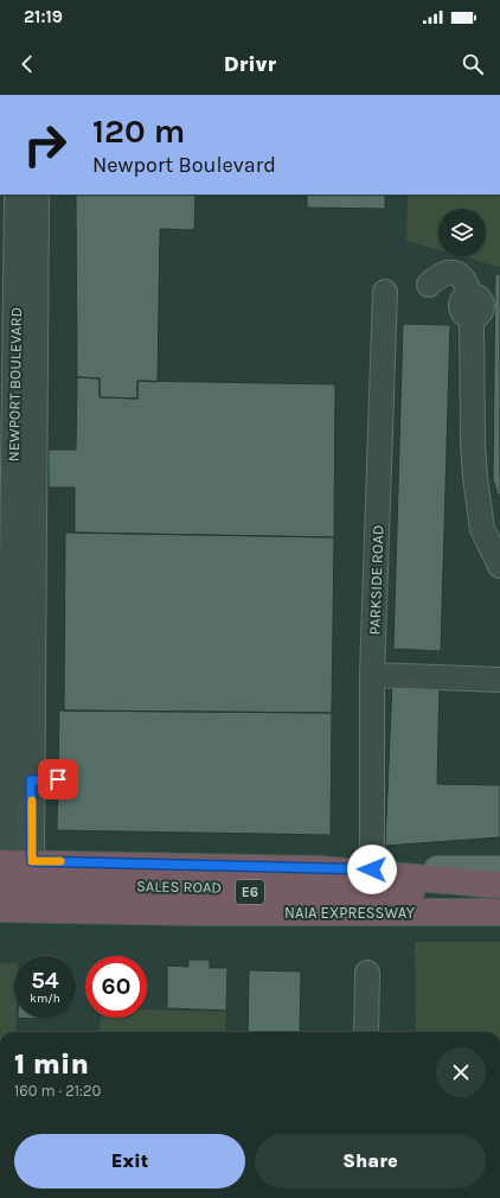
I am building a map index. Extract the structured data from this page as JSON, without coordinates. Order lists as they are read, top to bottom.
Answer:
{
  "streets": {
    "highway": ["E6", "NAIA EXPRESSWAY"],
    "main road": ["SALES ROAD"],
    "street": ["NEWPORT BOULEVARD", "PARKSIDE ROAD"]
  },
  "crossings": [
    ["NEWPORT BOULEVARD", "SALES ROAD"],
    ["PARKSIDE ROAD", "SALES ROAD"]
  ],
  "page": {
    "status": "21:19",
    "header": "Drivr",
    "turn": ["120 m", "Newport Boulevard"],
    "speed": "54 km/h",
    "limit": "60",
    "heading": ["1 min", "160 m · 21:20"],
    "buttons": ["Exit", "Share"]
  }
}
